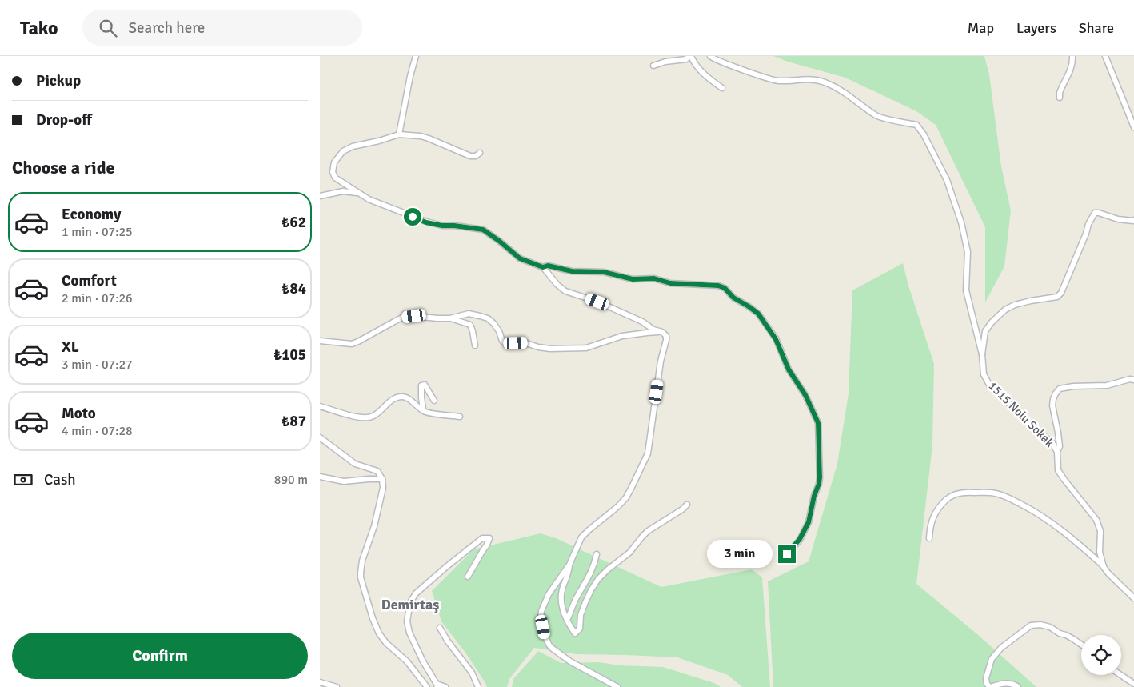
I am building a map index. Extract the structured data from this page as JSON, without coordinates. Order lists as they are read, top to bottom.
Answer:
{
  "streets": {
    "street": ["1515 Nolu Sokak"]
  },
  "districts": ["Demirtaş"],
  "page": {
    "header": "Tako",
    "search": "Search here",
    "nav": ["Map", "Layers", "Share"],
    "banner": ["Pickup", "Drop-off"],
    "heading": "Choose a ride",
    "list": [
      {
        "name": "Economy",
        "note": "1 min · 07:25",
        "value": "₺62"
      },
      {
        "name": "Comfort",
        "note": "2 min · 07:26",
        "value": "₺84"
      },
      {
        "name": "XL",
        "note": "3 min · 07:27",
        "value": "₺105"
      },
      {
        "name": "Moto",
        "note": "4 min · 07:28",
        "value": "₺87"
      }
    ],
    "pay": ["Cash", "890 m"],
    "bubble": "3 min",
    "buttons": "Confirm"
  }
}
